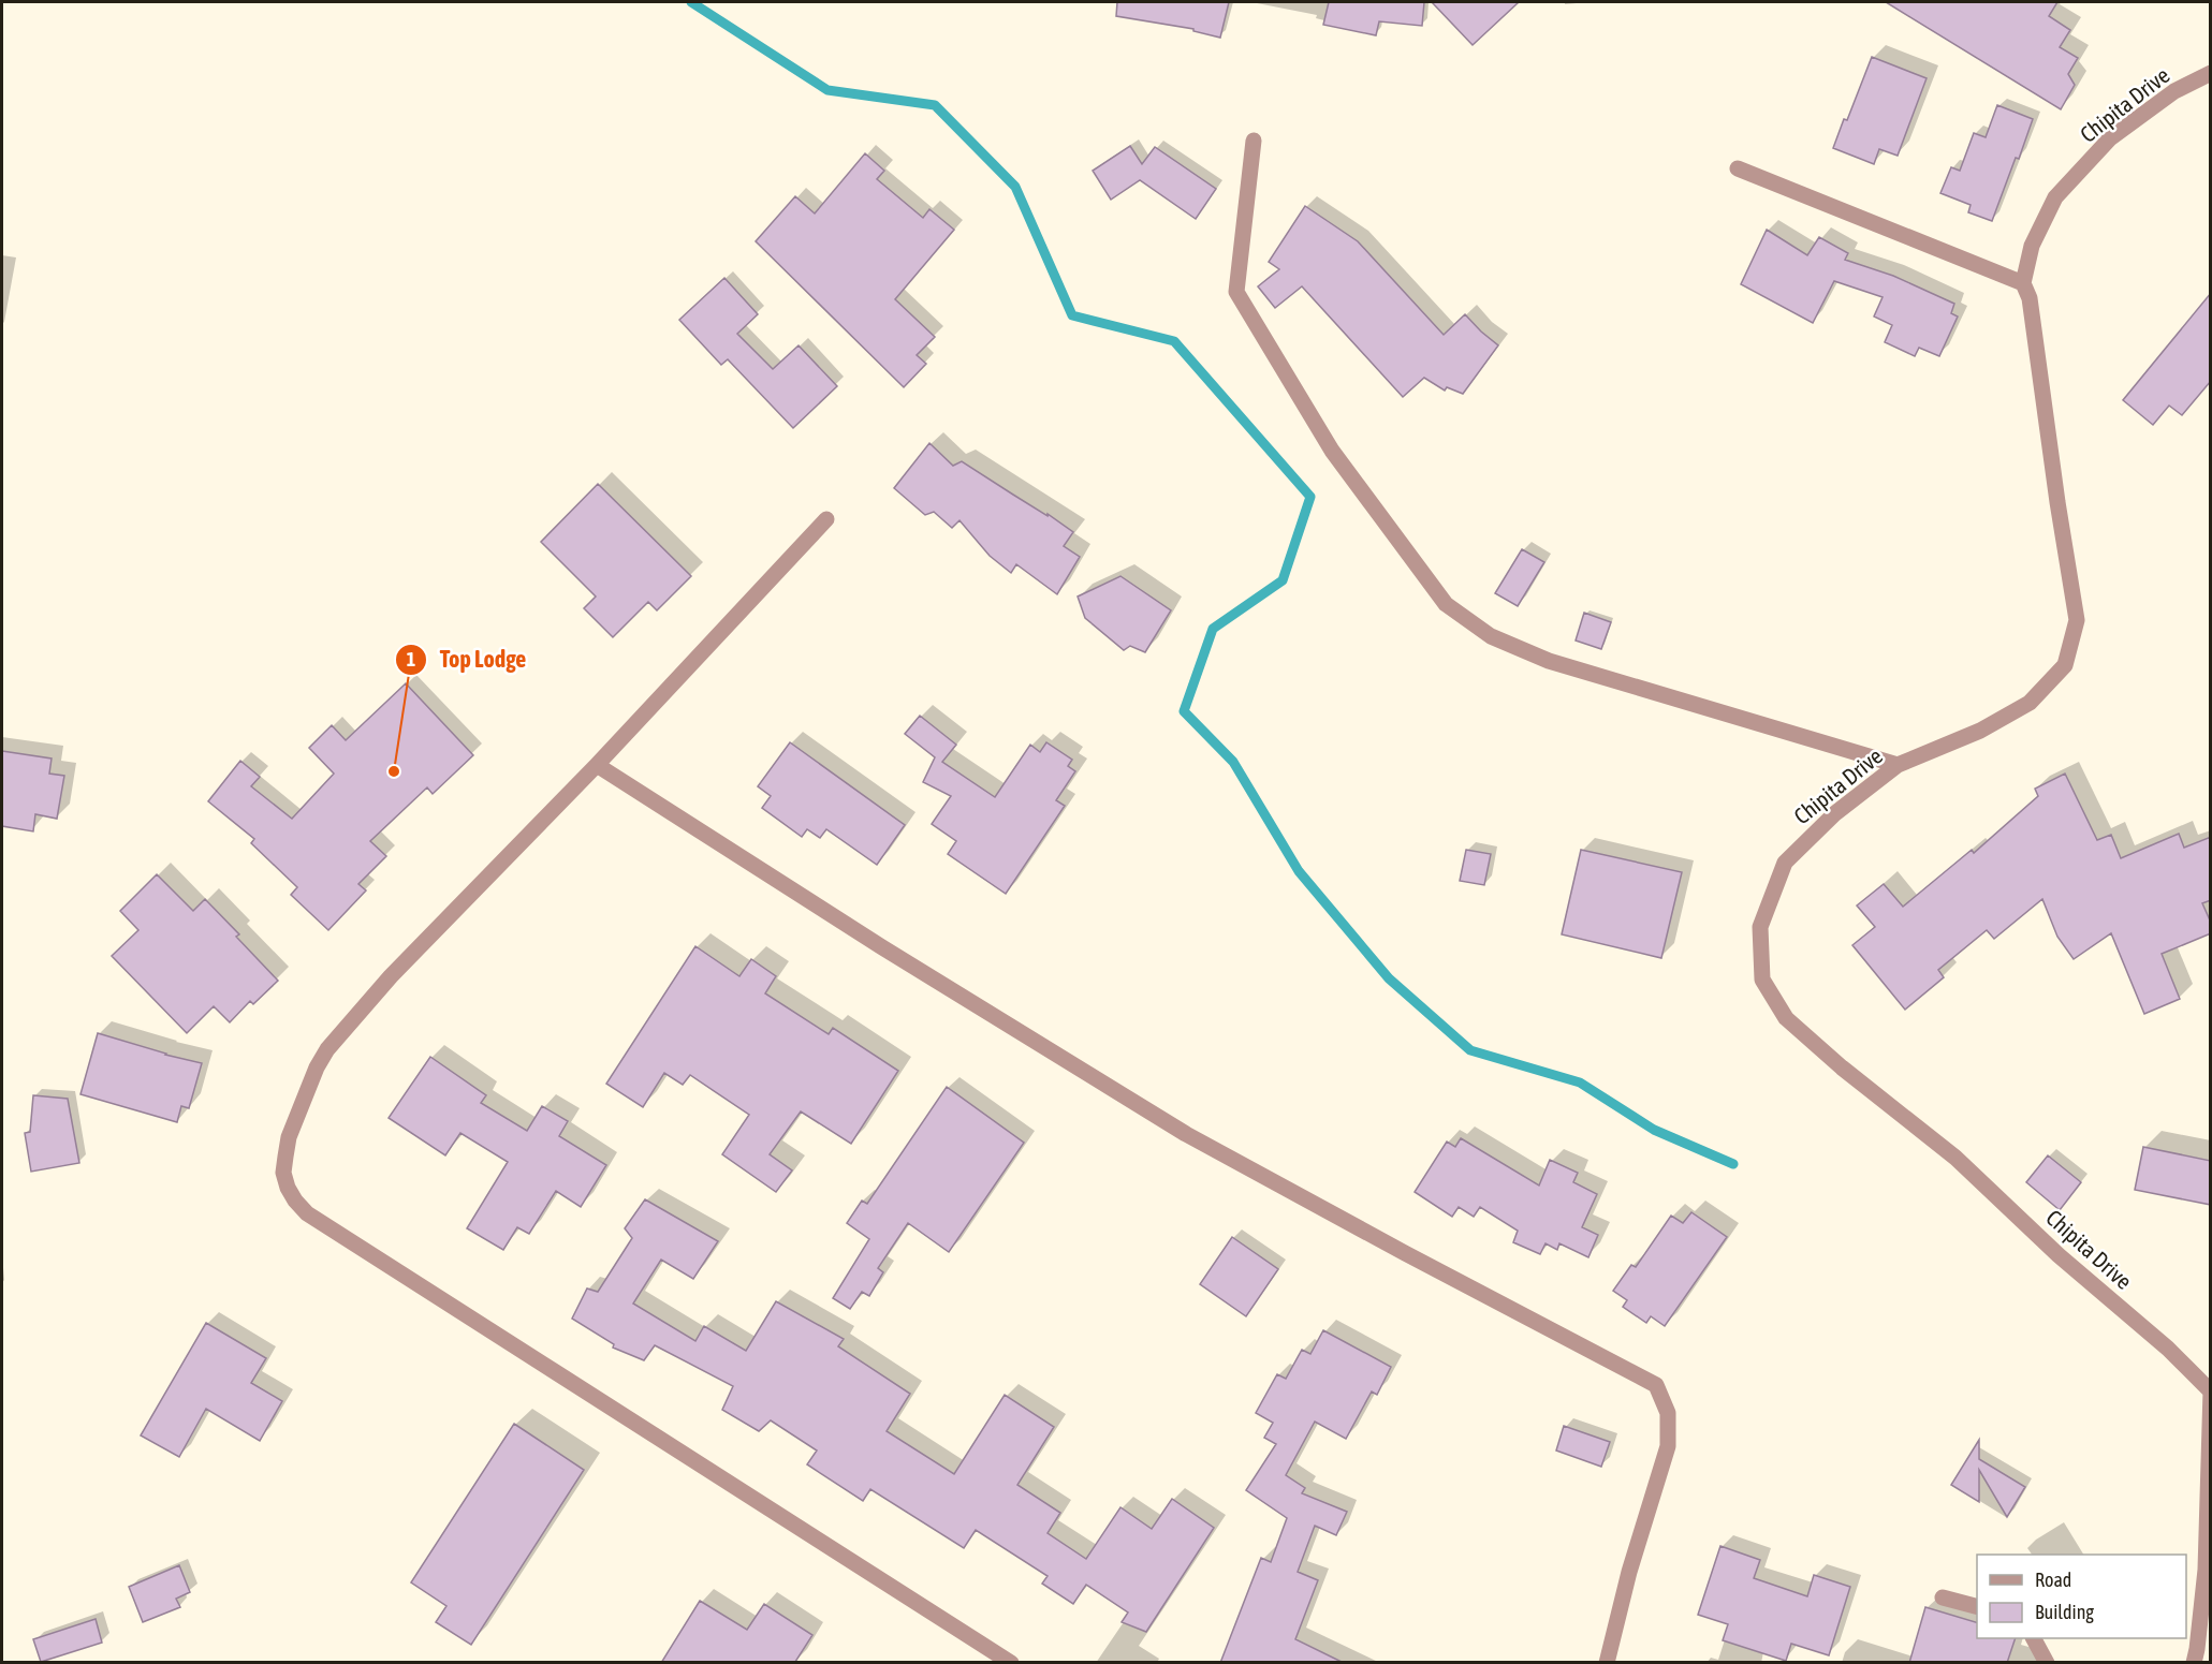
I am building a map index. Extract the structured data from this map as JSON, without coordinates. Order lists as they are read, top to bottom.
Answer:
{
  "streets": {
    "street": ["Chipita Drive"]
  },
  "places": ["Top Lodge"],
  "legend": ["Road", "Building"]
}
